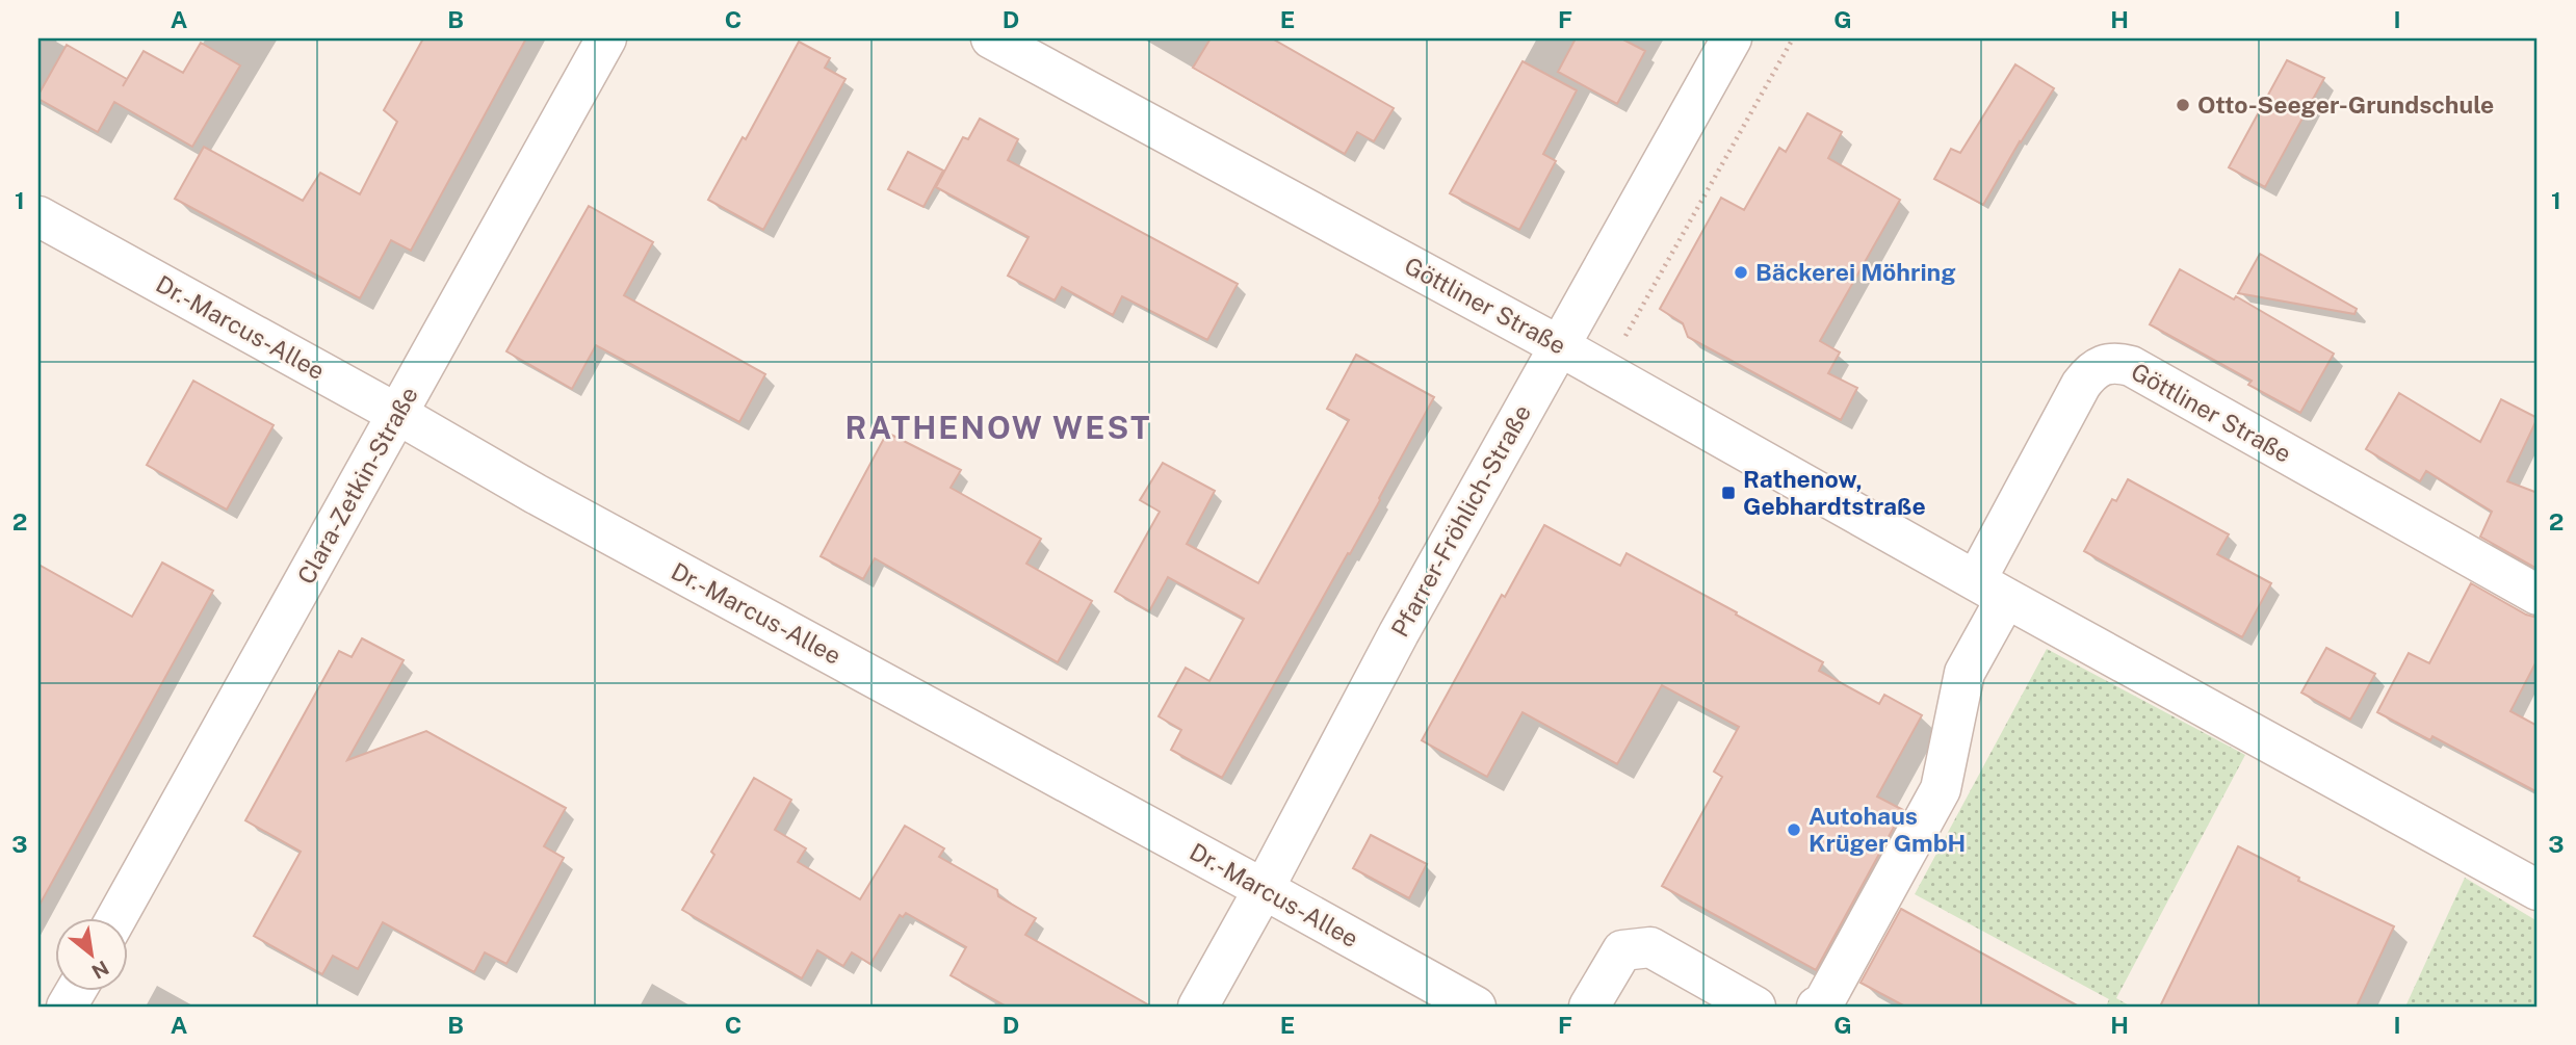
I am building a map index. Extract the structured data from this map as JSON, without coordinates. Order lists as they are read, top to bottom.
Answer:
{
  "streets": {
    "street": [
      "Göttliner Straße",
      "Dr.-Marcus-Allee",
      "Clara-Zetkin-Straße",
      "Pfarrer-Fröhlich-Straße"
    ]
  },
  "crossings": [
    ["Göttliner Straße", "Pfarrer-Fröhlich-Straße"],
    ["Dr.-Marcus-Allee", "Clara-Zetkin-Straße"],
    ["Dr.-Marcus-Allee", "Pfarrer-Fröhlich-Straße"]
  ],
  "districts": ["RATHENOW WEST"],
  "places": {
    "other": ["Otto-Seeger-Grundschule", "Bäckerei Möhring", "Autohaus Krüger GmbH"],
    "transit": ["Rathenow, Gebhardtstraße"]
  },
  "north": "bottom right",
  "grid": {
    "columns": [
      "A",
      "B",
      "C",
      "D",
      "E",
      "F",
      "G",
      "H",
      "I"
    ],
    "rows": ["1", "2", "3"]
  }
}
